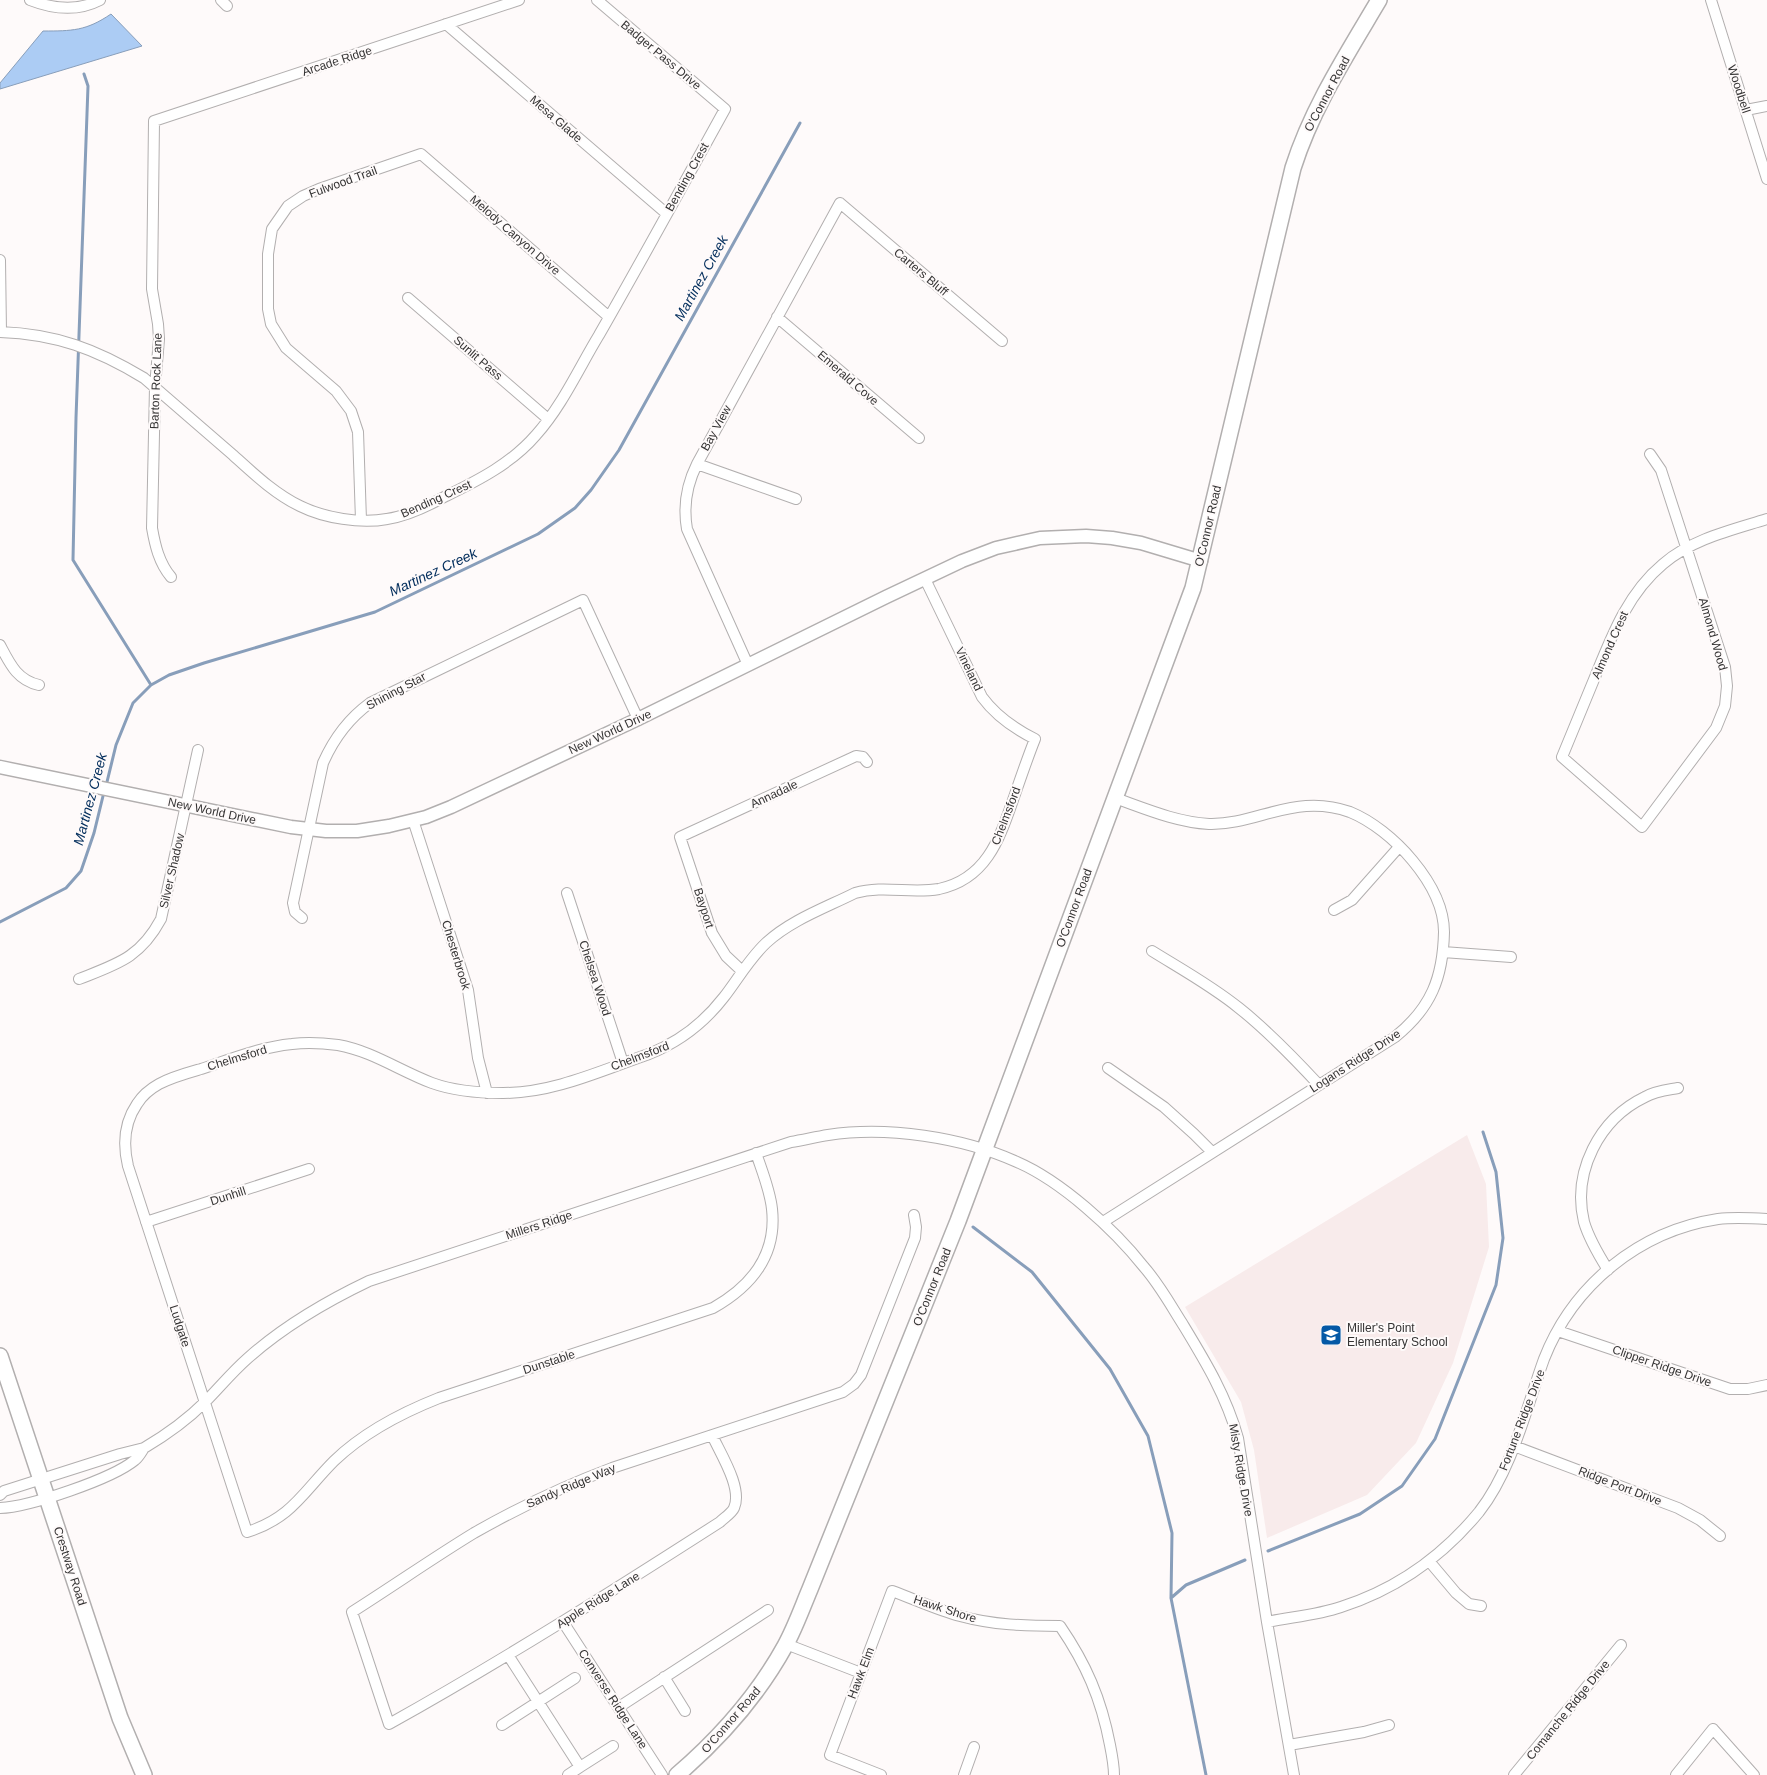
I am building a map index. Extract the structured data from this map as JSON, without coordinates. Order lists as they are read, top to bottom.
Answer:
{
  "streets": {
    "main road": ["O'Connor Road", "Crestway Road"],
    "street": [
      "Badger Pass Drive",
      "Arcade Ridge",
      "Woodbell",
      "Mesa Glade",
      "Bending Crest",
      "Fulwood Trail",
      "Melody Canyon Drive",
      "Carters Bluff",
      "Sunlit Pass",
      "Emerald Cove",
      "Barton Rock Lane",
      "Bay View",
      "Almond Wood",
      "Almond Crest",
      "Vineland",
      "Shining Star",
      "New World Drive",
      "Annadale",
      "Chelmsford",
      "Silver Shadow",
      "Bayport",
      "Chesterbrook",
      "Chelsea Wood",
      "Logans Ridge Drive",
      "Dunhill",
      "Millers Ridge",
      "Ludgate",
      "Dunstable",
      "Clipper Ridge Drive",
      "Fortune Ridge Drive",
      "Misty Ridge Drive",
      "Sandy Ridge Way",
      "Ridge Port Drive",
      "Apple Ridge Lane",
      "Hawk Shore",
      "Hawk Elm",
      "Converse Ridge Lane",
      "Comanche Ridge Drive"
    ]
  },
  "crossings": [
    ["Badger Pass Drive", "Bending Crest"],
    ["Arcade Ridge", "Mesa Glade"],
    ["Arcade Ridge", "Barton Rock Lane"],
    ["O'Connor Road", "New World Drive"],
    ["O'Connor Road", "Logans Ridge Drive"],
    ["O'Connor Road", "Millers Ridge"],
    ["O'Connor Road", "Misty Ridge Drive"],
    ["Mesa Glade", "Bending Crest"],
    ["Bending Crest", "Fulwood Trail"],
    ["Bending Crest", "Melody Canyon Drive"],
    ["Bending Crest", "Sunlit Pass"],
    ["Bending Crest", "Barton Rock Lane"],
    ["Fulwood Trail", "Melody Canyon Drive"],
    ["Carters Bluff", "Bay View"],
    ["Emerald Cove", "Bay View"],
    ["Bay View", "New World Drive"],
    ["Almond Wood", "Almond Crest"],
    ["Vineland", "New World Drive"],
    ["Vineland", "Chelmsford"],
    ["Shining Star", "New World Drive"],
    ["New World Drive", "Silver Shadow"],
    ["New World Drive", "Chesterbrook"],
    ["Annadale", "Bayport"],
    ["Chelmsford", "Bayport"],
    ["Chelmsford", "Chesterbrook"],
    ["Chelmsford", "Chelsea Wood"],
    ["Chelmsford", "Ludgate"],
    ["Logans Ridge Drive", "Misty Ridge Drive"],
    ["Dunhill", "Ludgate"],
    ["Millers Ridge", "Ludgate"],
    ["Millers Ridge", "Dunstable"],
    ["Millers Ridge", "Misty Ridge Drive"],
    ["Millers Ridge", "Crestway Road"],
    ["Ludgate", "Dunstable"],
    ["Clipper Ridge Drive", "Fortune Ridge Drive"],
    ["Fortune Ridge Drive", "Misty Ridge Drive"],
    ["Fortune Ridge Drive", "Ridge Port Drive"],
    ["Sandy Ridge Way", "Apple Ridge Lane"],
    ["Apple Ridge Lane", "Converse Ridge Lane"],
    ["Hawk Shore", "Hawk Elm"]
  ],
  "water": ["Martinez Creek"],
  "places": {
    "school or university": ["Miller's Point Elementary School"]
  }
}
